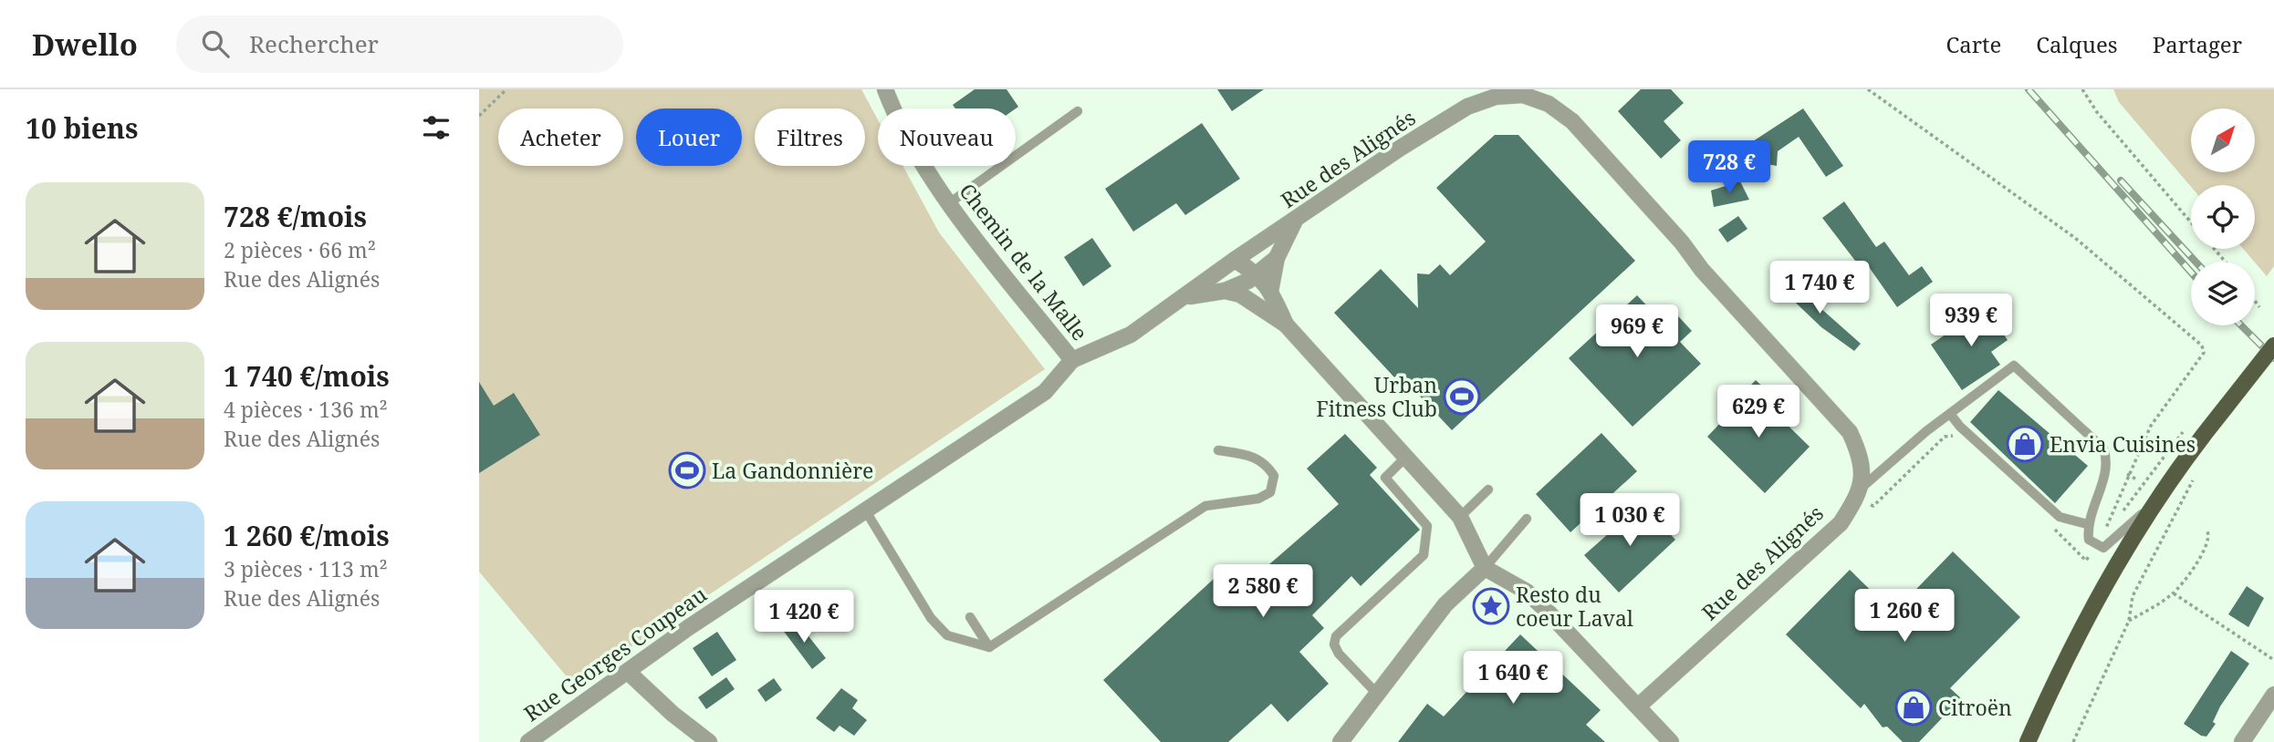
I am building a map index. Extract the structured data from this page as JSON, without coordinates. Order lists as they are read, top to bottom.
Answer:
{
  "streets": {
    "street": ["Rue des Alignés", "Chemin de la Malle", "Rue Georges Coupeau"]
  },
  "crossings": [
    ["Rue des Alignés", "Rue Georges Coupeau"],
    ["Chemin de la Malle", "Rue Georges Coupeau"]
  ],
  "places": {
    "sports": ["Urban Fitness Club", "La Gandonnière"],
    "shop": ["Envia Cuisines", "Citroën"],
    "place": ["Resto du coeur Laval"]
  },
  "north": "top right",
  "page": {
    "header": "Dwello",
    "search": "Rechercher",
    "nav": ["Carte", "Calques", "Partager"],
    "heading": "10 biens",
    "chip": [
      "Acheter",
      "Louer",
      "Filtres",
      "Nouveau"
    ],
    "price": [
      "728 €",
      "1 740 €",
      "939 €",
      "969 €",
      "629 €",
      "1 030 €",
      "2 580 €",
      "1 260 €",
      "1 420 €",
      "1 640 €"
    ],
    "list": [
      {
        "name": "728 €/mois",
        "note": "2 pièces · 66 m² · Rue des Alignés"
      },
      {
        "name": "1 740 €/mois",
        "note": "4 pièces · 136 m² · Rue des Alignés"
      },
      {
        "name": "1 260 €/mois",
        "note": "3 pièces · 113 m² · Rue des Alignés"
      }
    ]
  }
}
